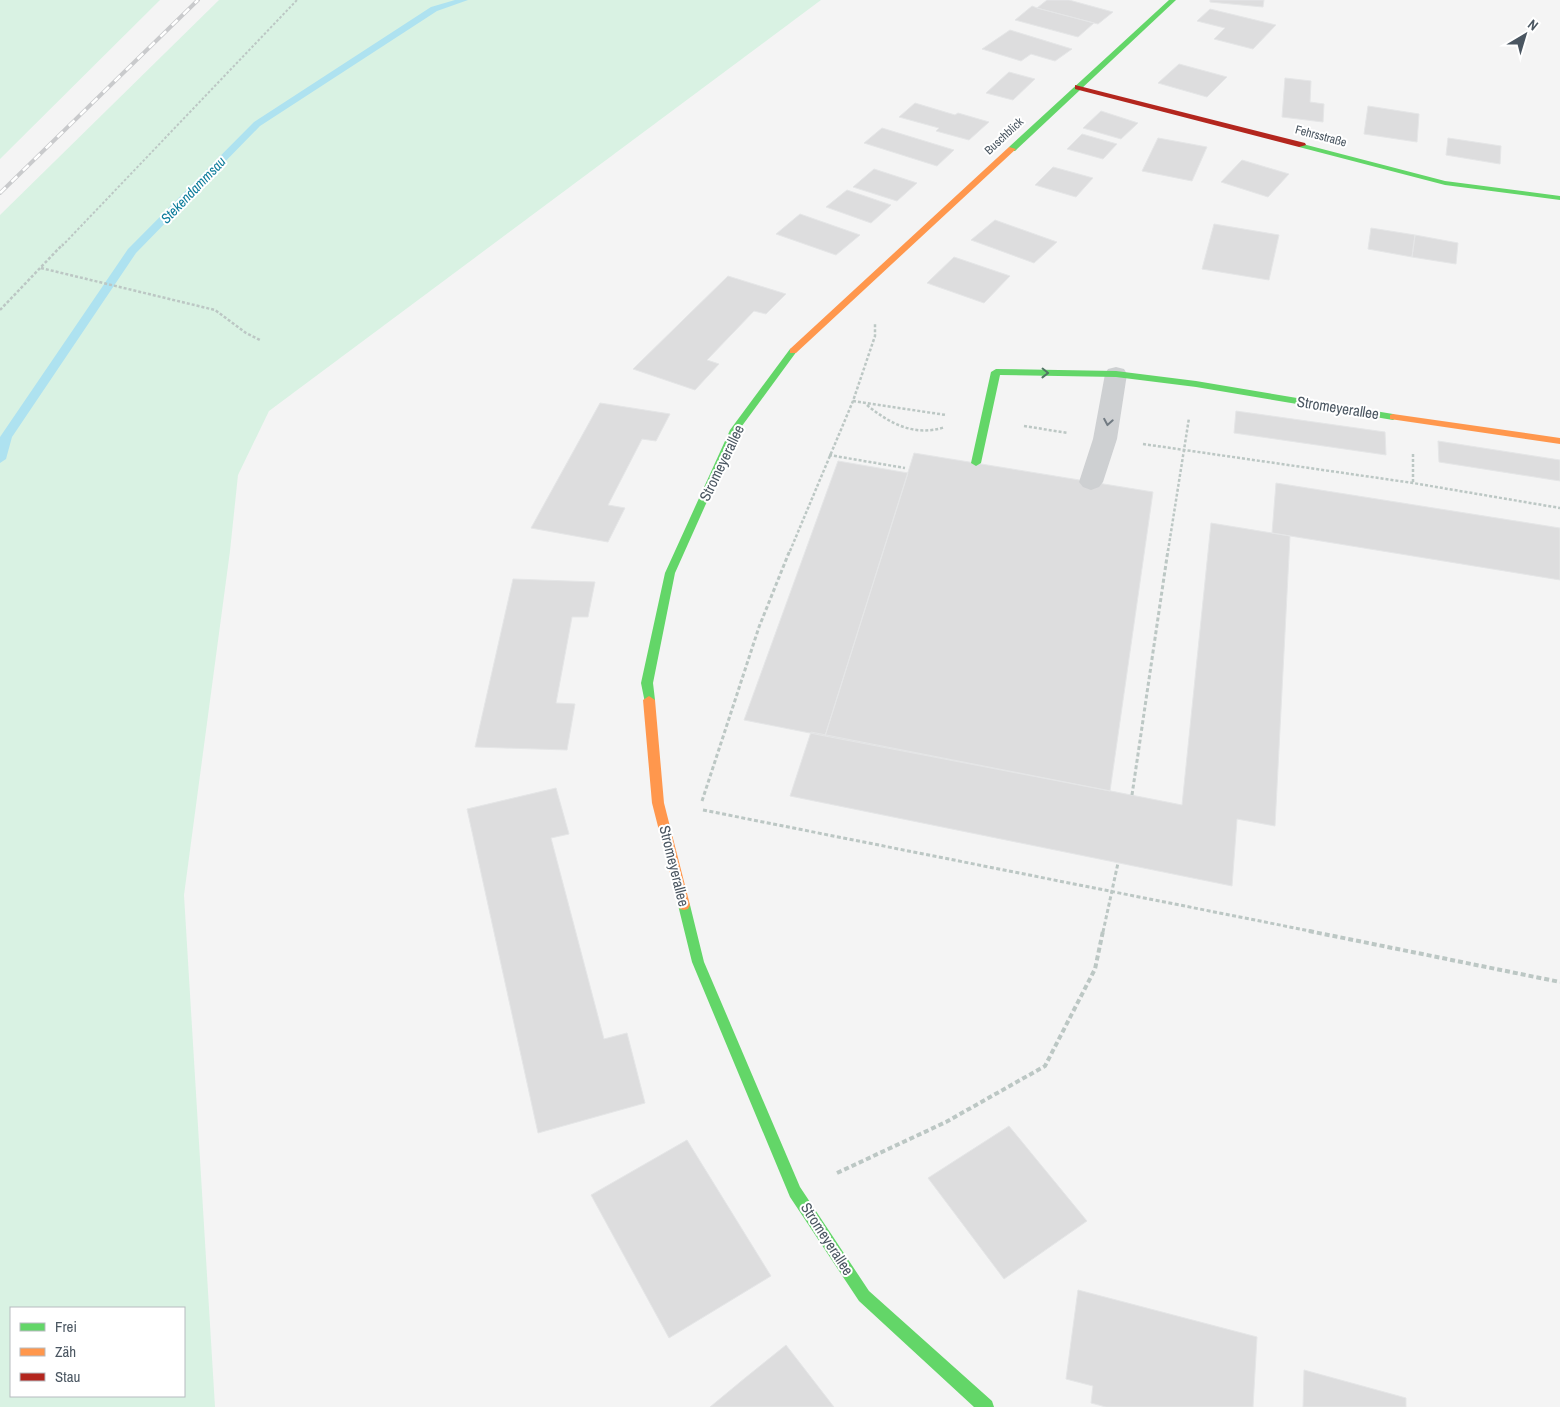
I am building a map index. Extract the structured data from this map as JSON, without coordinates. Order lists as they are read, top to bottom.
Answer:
{
  "streets": {
    "street": ["Buschblick", "Fehrsstraße", "Stromeyerallee"]
  },
  "crossings": [
    ["Buschblick", "Fehrsstraße"],
    ["Buschblick", "Stromeyerallee"]
  ],
  "water": ["Stekendammsau"],
  "legend": ["Frei", "Zäh", "Stau"],
  "north": "top right"
}
